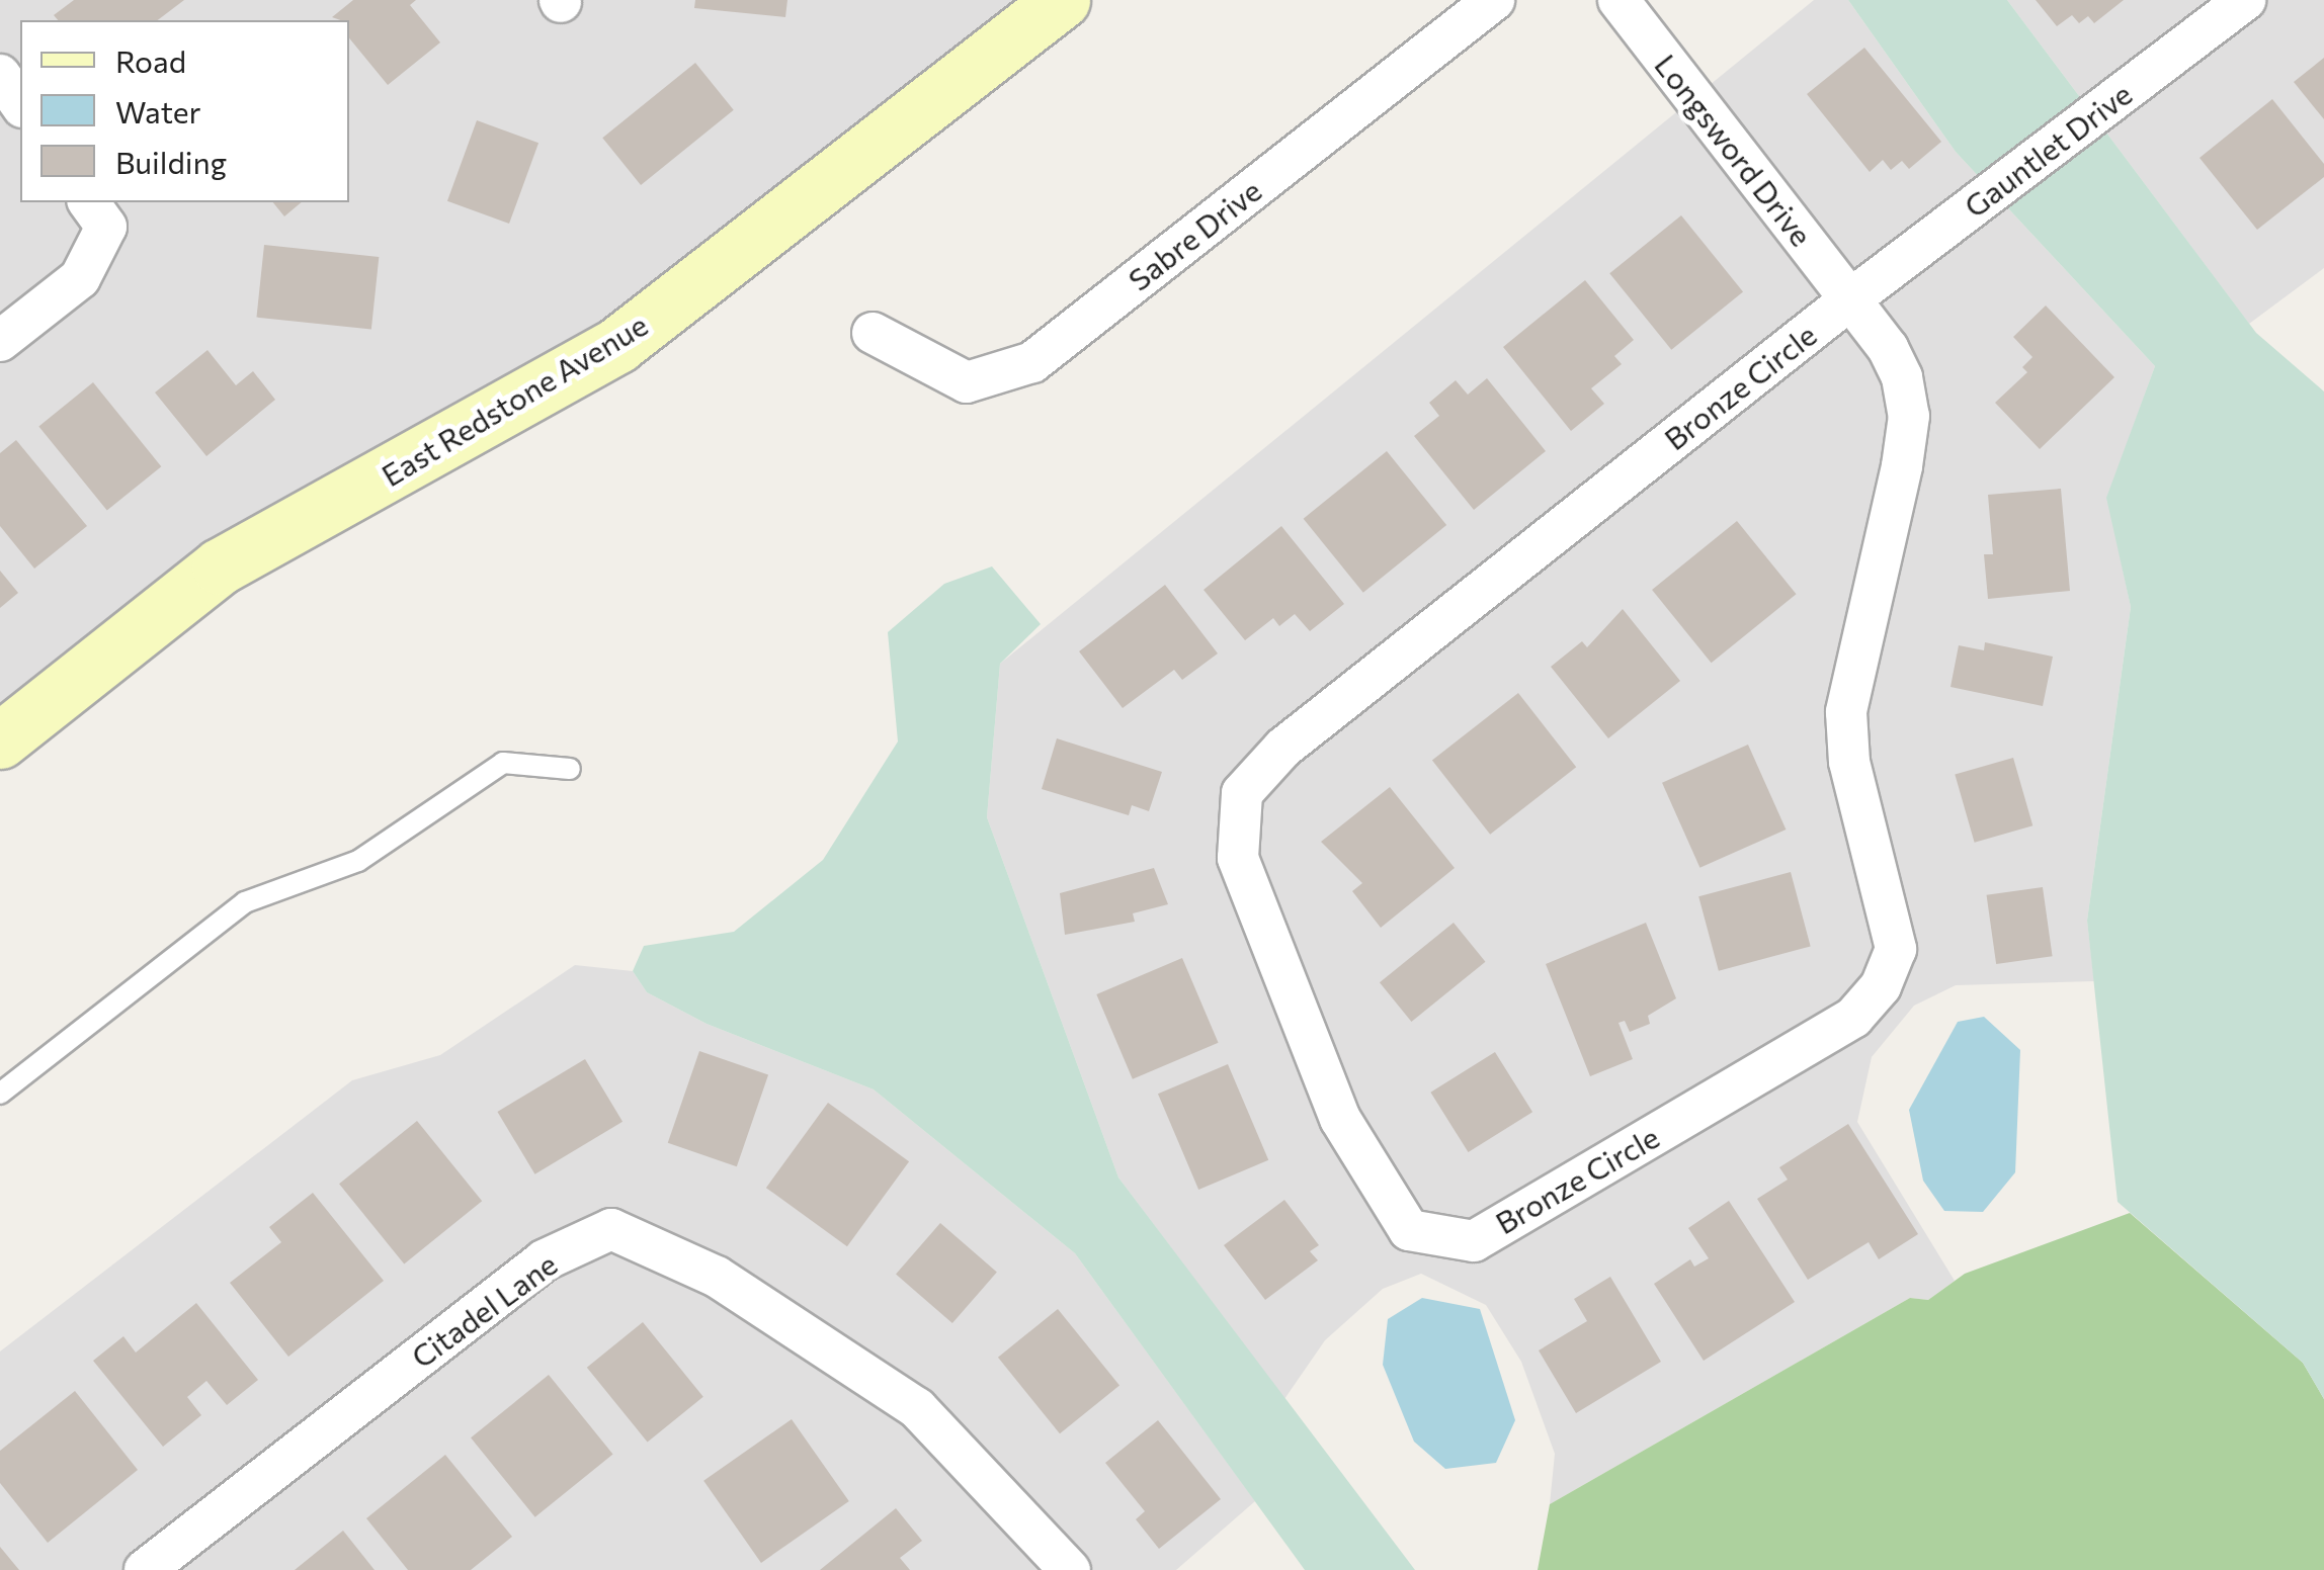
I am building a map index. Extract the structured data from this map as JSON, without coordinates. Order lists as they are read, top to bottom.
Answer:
{
  "streets": {
    "street": [
      "Longsword Drive",
      "Gauntlet Drive",
      "Sabre Drive",
      "Bronze Circle",
      "East Redstone Avenue",
      "Citadel Lane"
    ]
  },
  "crossings": [
    ["Longsword Drive", "Gauntlet Drive"],
    ["Longsword Drive", "Bronze Circle"],
    ["Gauntlet Drive", "Bronze Circle"]
  ],
  "legend": ["Road", "Water", "Building"]
}
